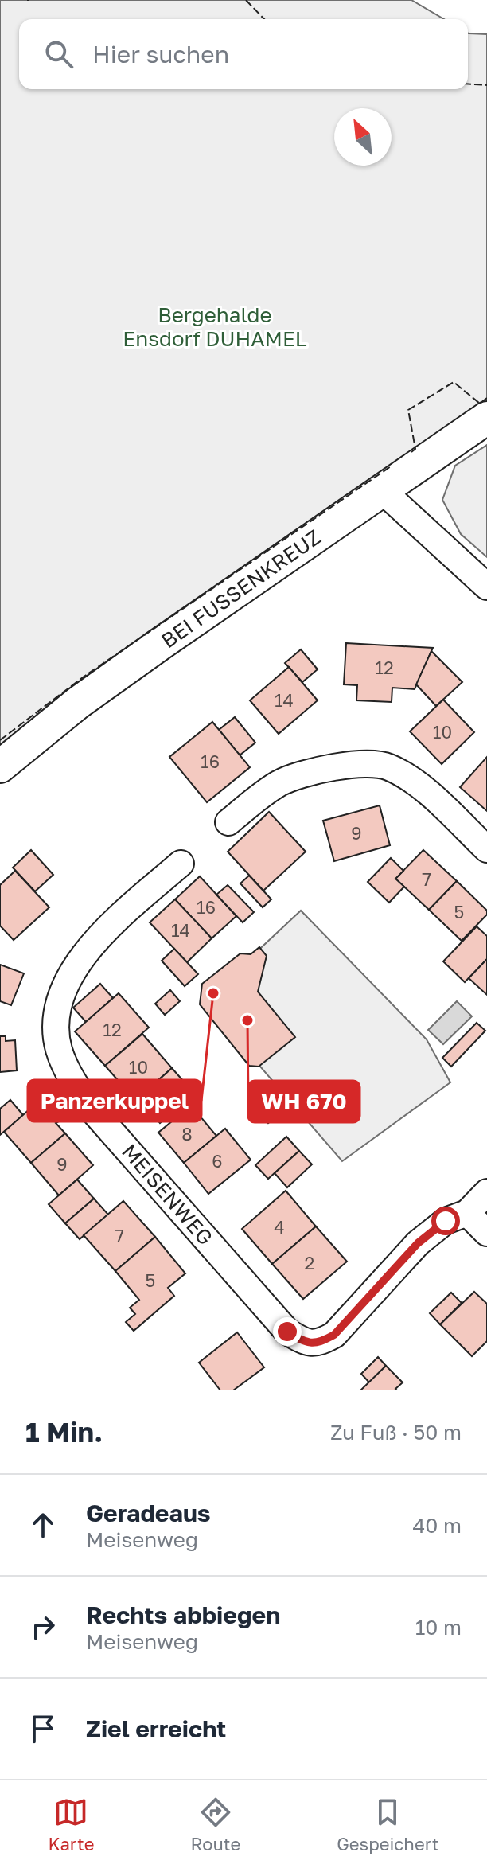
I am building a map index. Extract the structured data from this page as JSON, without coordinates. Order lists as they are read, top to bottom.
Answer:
{
  "streets": {
    "street": ["BEI FUSSENKREUZ", "MEISENWEG"]
  },
  "parks": ["Bergehalde Ensdorf DUHAMEL"],
  "places": ["Panzerkuppel", "WH 670"],
  "house_numbers": [
    "12",
    "14",
    "10",
    "16",
    "9",
    "7",
    "16",
    "5",
    "14",
    "12",
    "10",
    "8",
    "6",
    "9",
    "4",
    "7",
    "2",
    "5"
  ],
  "north": "top left",
  "page": {
    "search": "Hier suchen",
    "heading": ["1 Min.", "Zu Fuß · 50 m"],
    "list": [
      ["Geradeaus", "Meisenweg", "40 m"],
      ["Rechts abbiegen", "Meisenweg", "10 m"],
      "Ziel erreicht"
    ],
    "nav": ["Karte", "Route", "Gespeichert"]
  }
}
